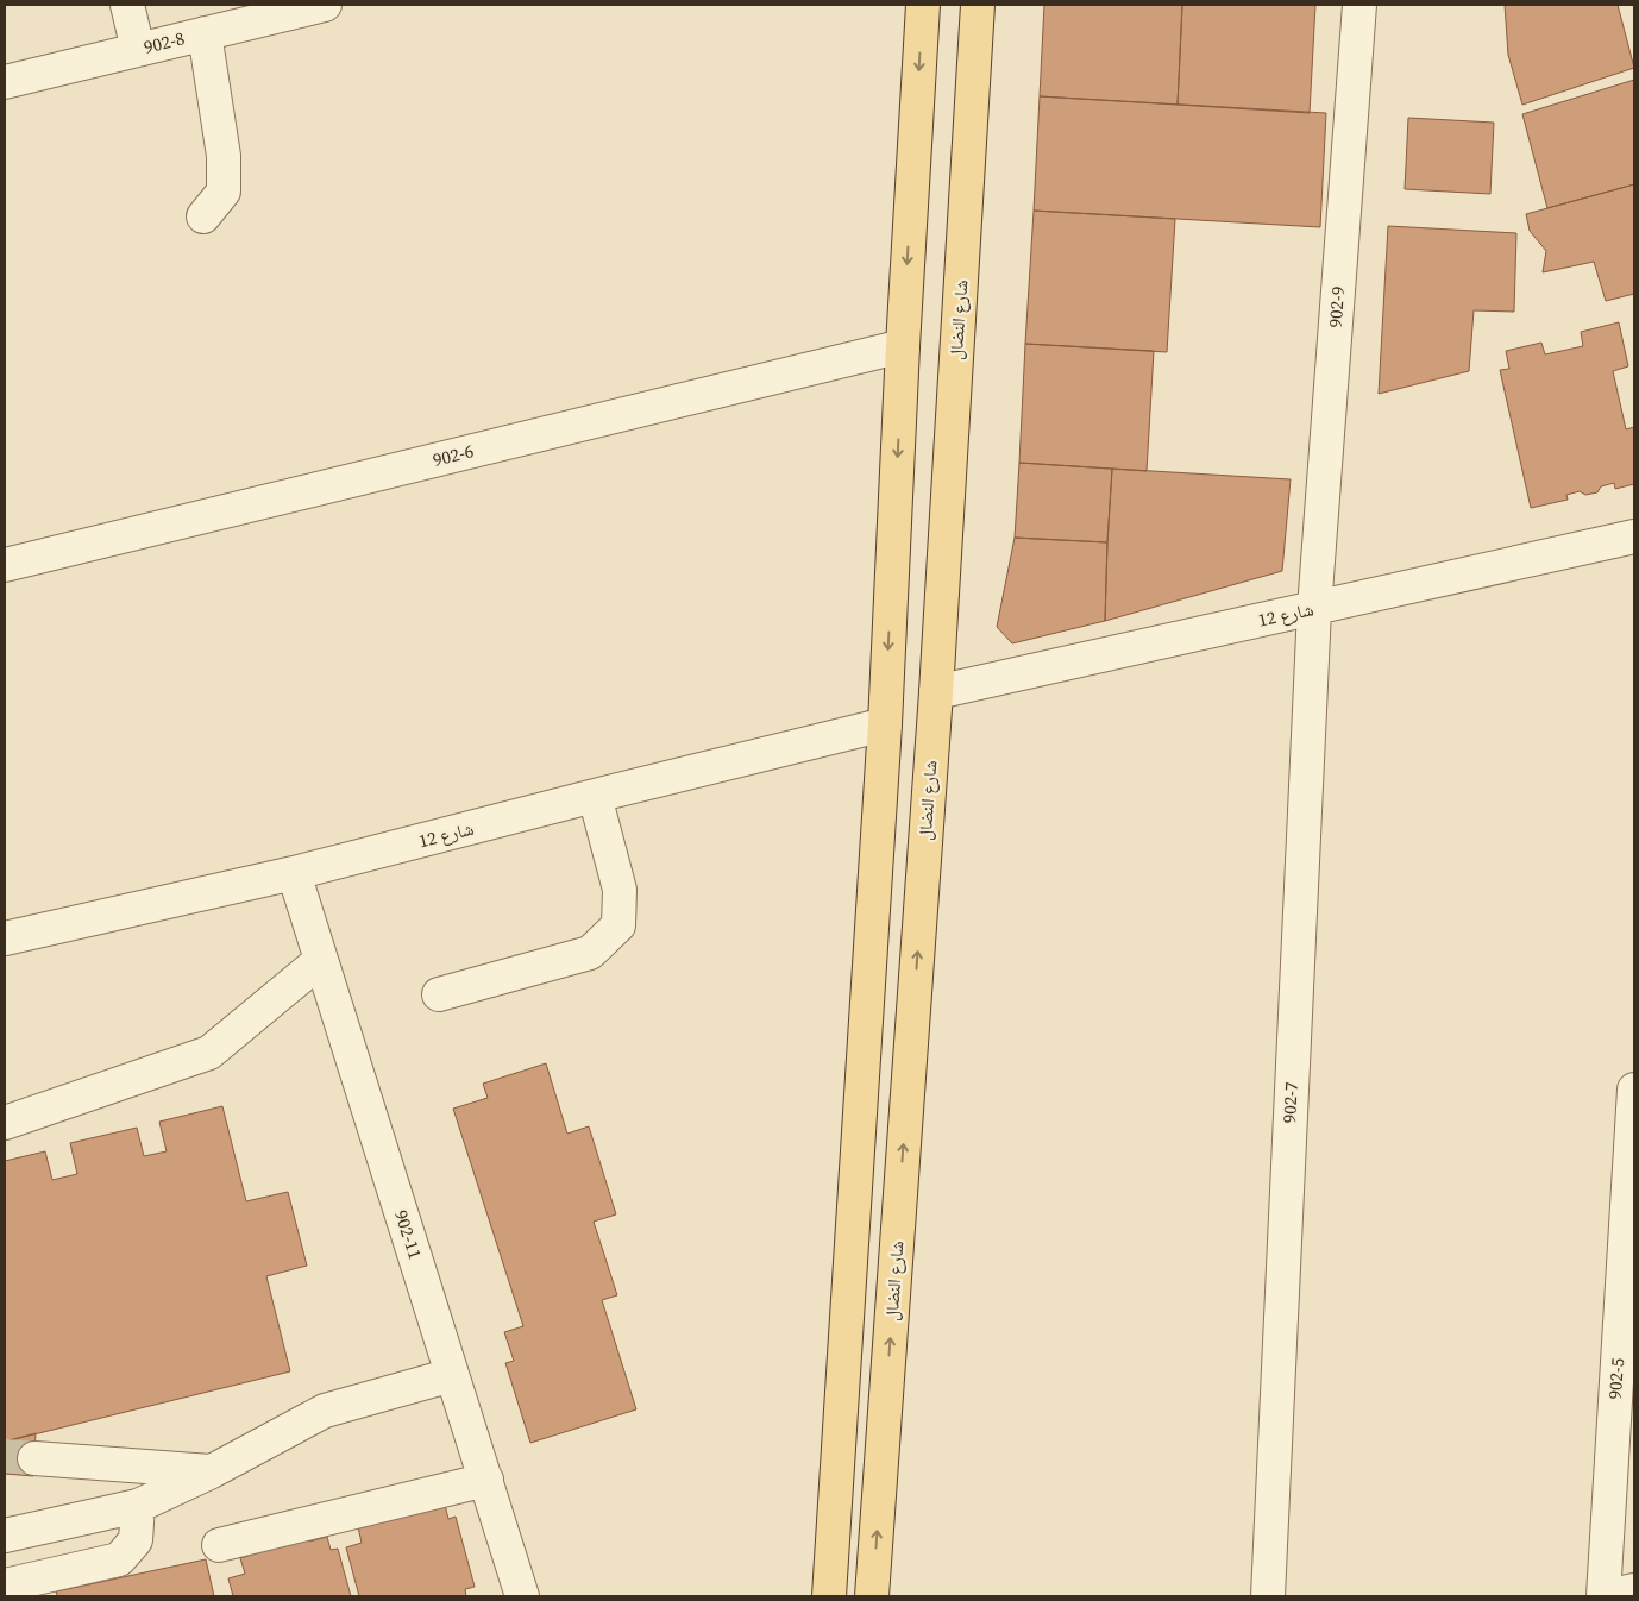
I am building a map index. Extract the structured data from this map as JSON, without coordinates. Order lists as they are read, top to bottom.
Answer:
{
  "streets": {
    "main road": ["شارع النضال"],
    "street": [
      "902-8",
      "902-9",
      "902-6",
      "شارع 12",
      "902-7",
      "902-11",
      "902-5"
    ]
  },
  "crossings": [
    ["902-9", "شارع 12"],
    ["902-9", "902-7"],
    ["شارع النضال", "شارع 12"],
    ["شارع 12", "902-7"],
    ["شارع 12", "902-11"]
  ]
}
